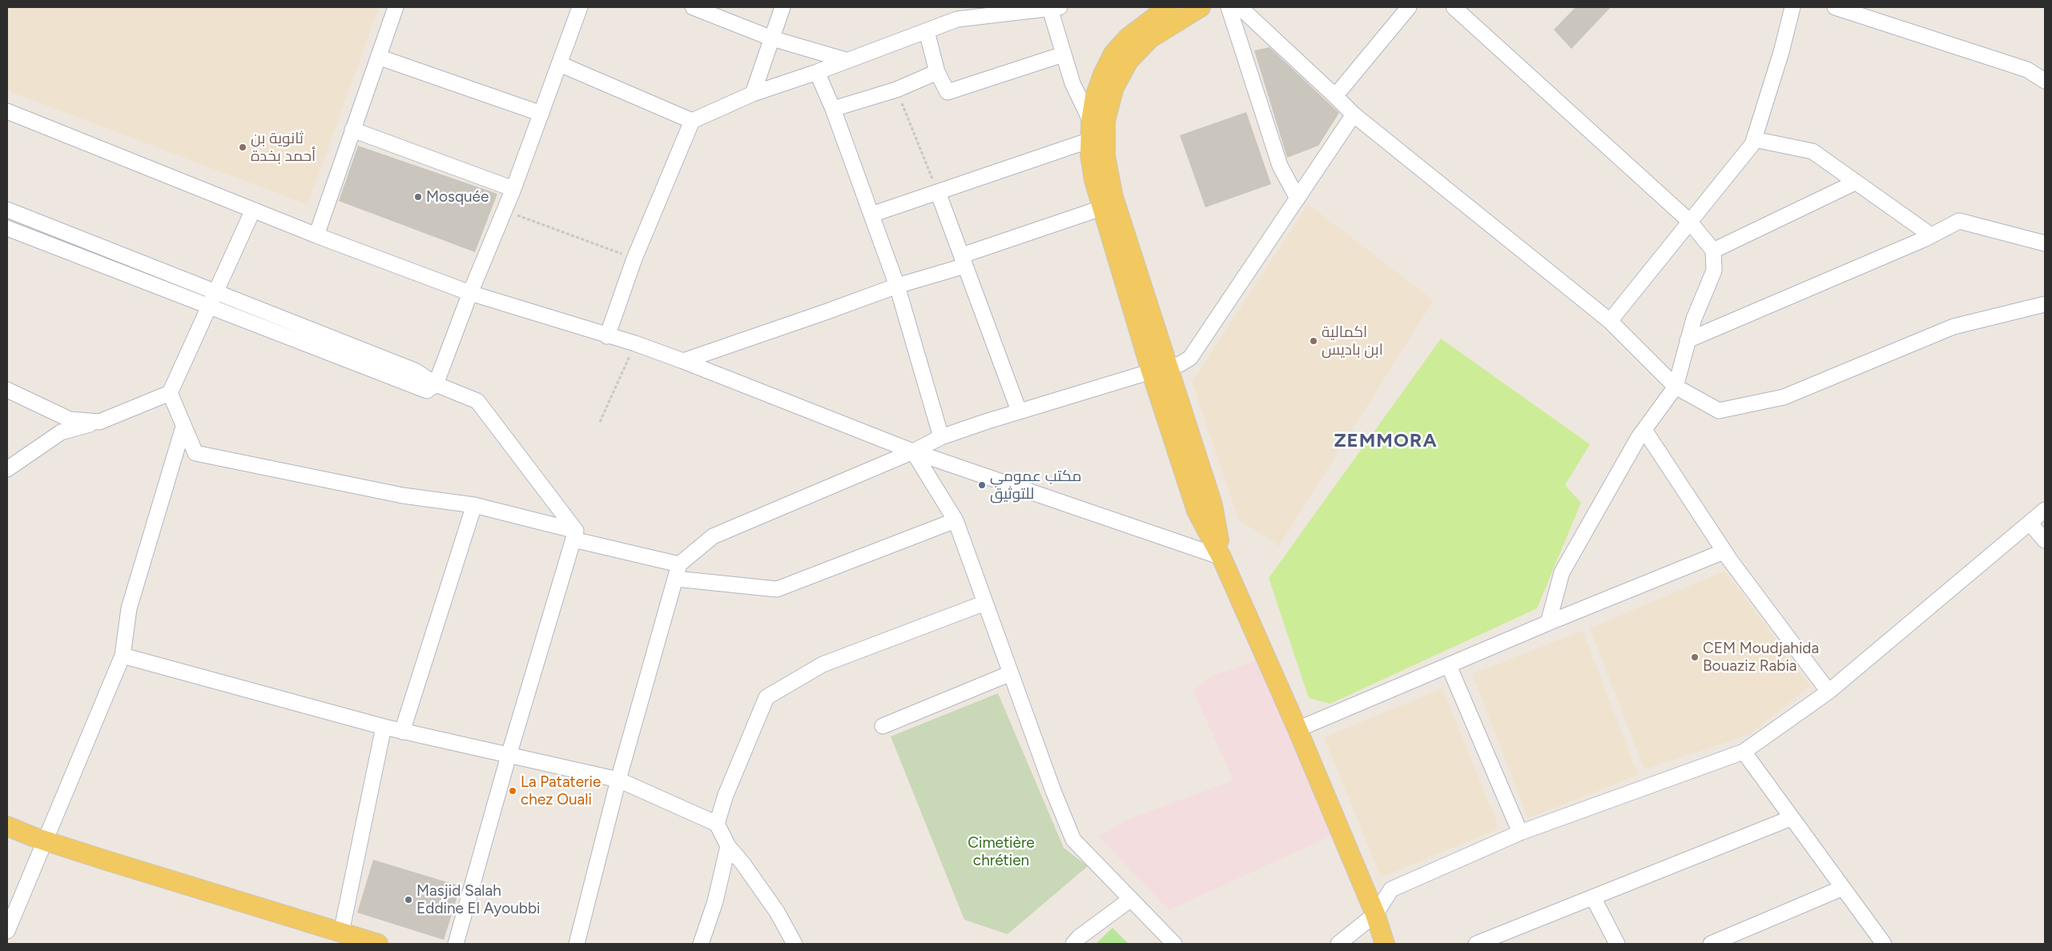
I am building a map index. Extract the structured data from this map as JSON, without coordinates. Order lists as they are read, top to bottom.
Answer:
{
  "districts": ["ZEMMORA"],
  "parks": ["Cimetière chrétien"],
  "places": [
    "ثانوية بن أحمد بخدة",
    "Mosquée",
    "اكمالية ابن باديس",
    "مكتب عمومي للتوثيق",
    "CEM Moudjahida Bouaziz Rabia",
    "La Pataterie chez Ouali",
    "Masjid Salah Eddine El Ayoubbi"
  ]
}
